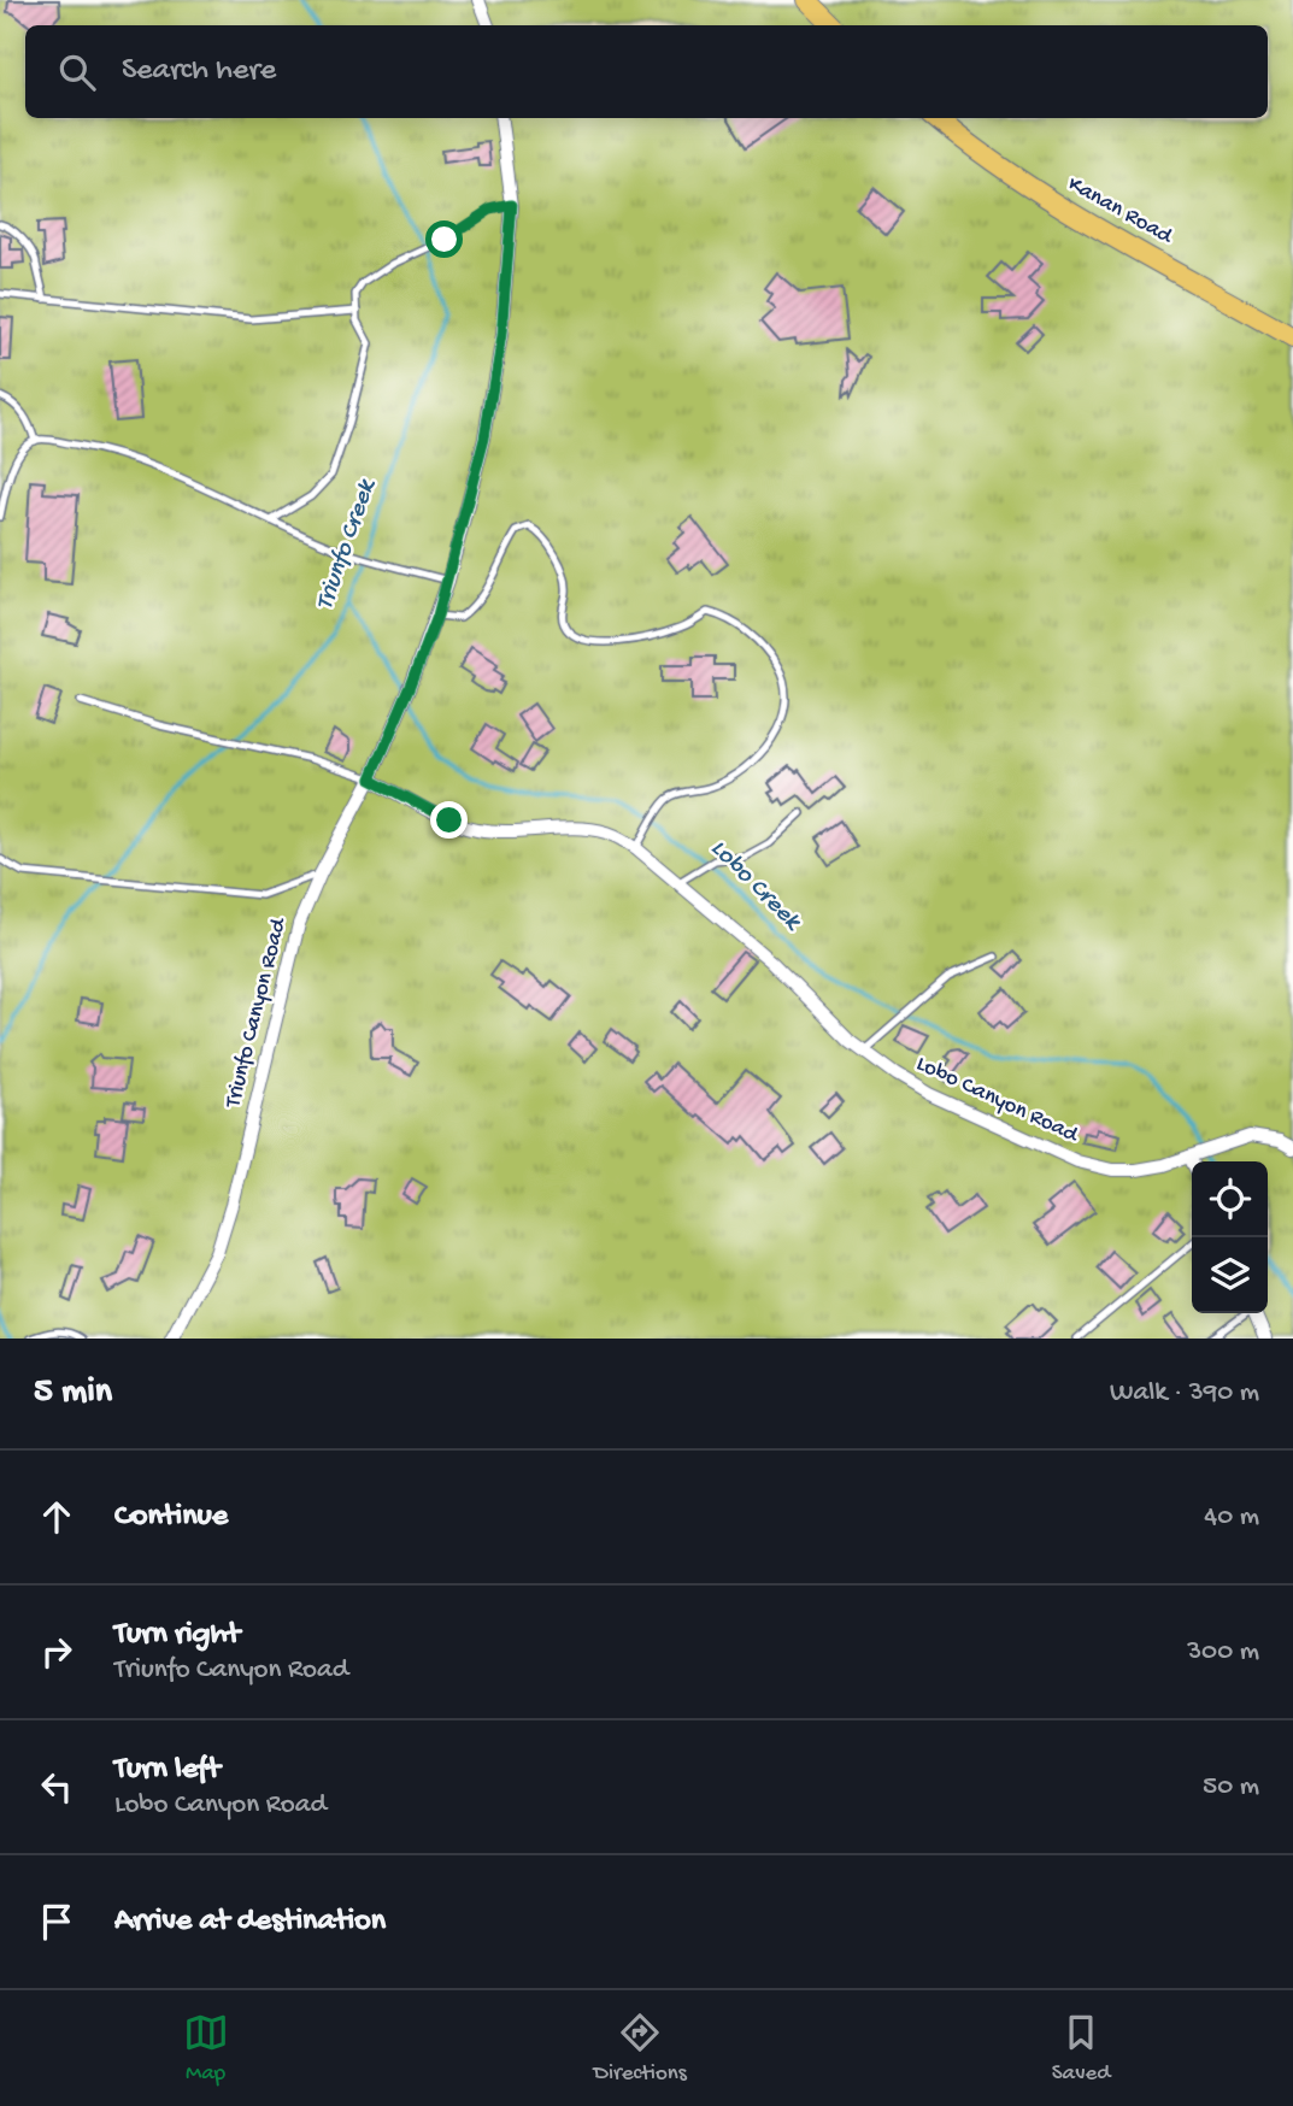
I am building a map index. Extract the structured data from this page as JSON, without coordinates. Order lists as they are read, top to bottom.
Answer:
{
  "streets": {
    "main road": ["Kanan Road"],
    "street": ["Triunfo Canyon Road", "Lobo Canyon Road"]
  },
  "crossings": [
    ["Triunfo Canyon Road", "Lobo Canyon Road"]
  ],
  "water": ["Triunfo Creek", "Lobo Creek"],
  "page": {
    "search": "Search here",
    "heading": ["5 min", "Walk · 390 m"],
    "list": [
      ["Continue", "40 m"],
      ["Turn right", "Triunfo Canyon Road", "300 m"],
      ["Turn left", "Lobo Canyon Road", "50 m"],
      "Arrive at destination"
    ],
    "nav": ["Map", "Directions", "Saved"]
  }
}
